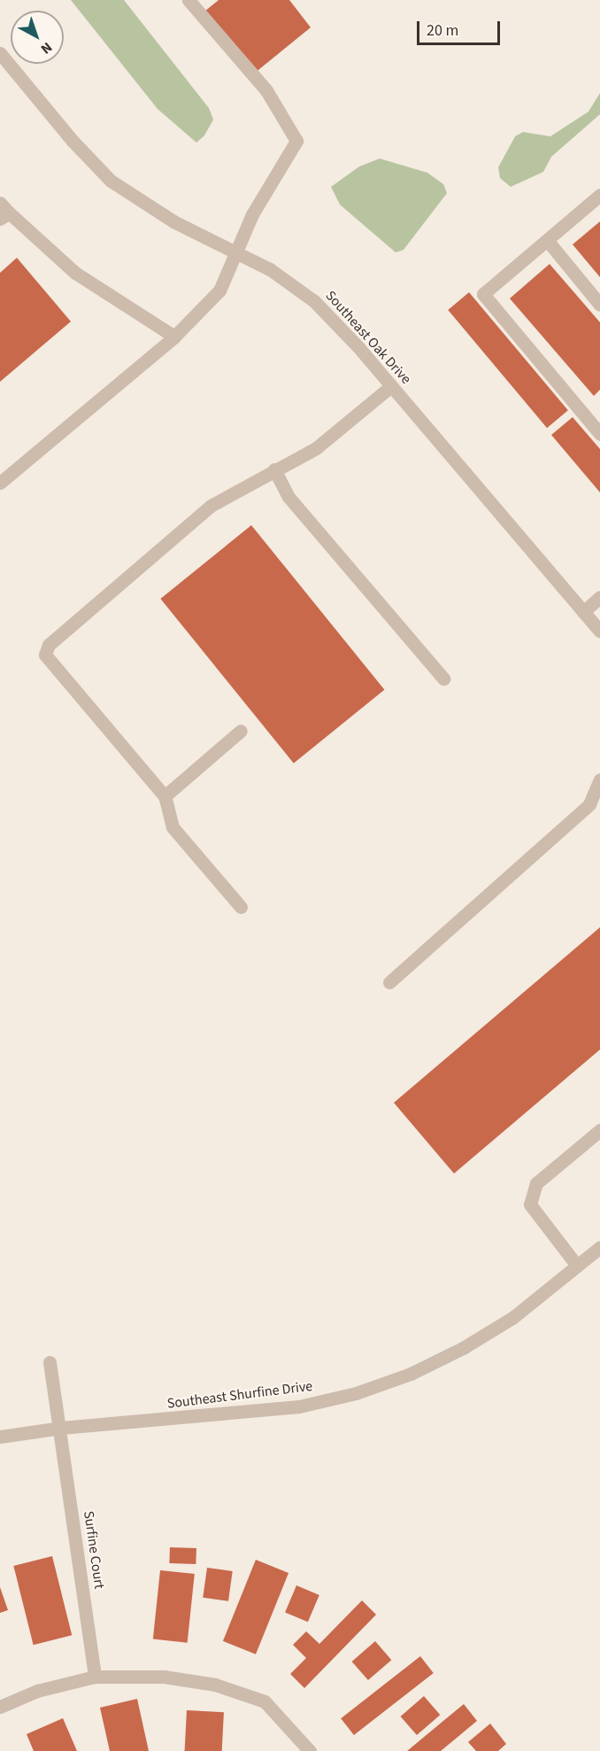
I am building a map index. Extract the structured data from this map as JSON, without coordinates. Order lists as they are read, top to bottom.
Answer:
{
  "streets": {
    "street": ["Southeast Oak Drive", "Southeast Shurfine Drive", "Surfine Court"]
  },
  "crossings": [
    ["Southeast Shurfine Drive", "Surfine Court"]
  ],
  "scale_bar": "20 m",
  "north": "bottom right"
}
